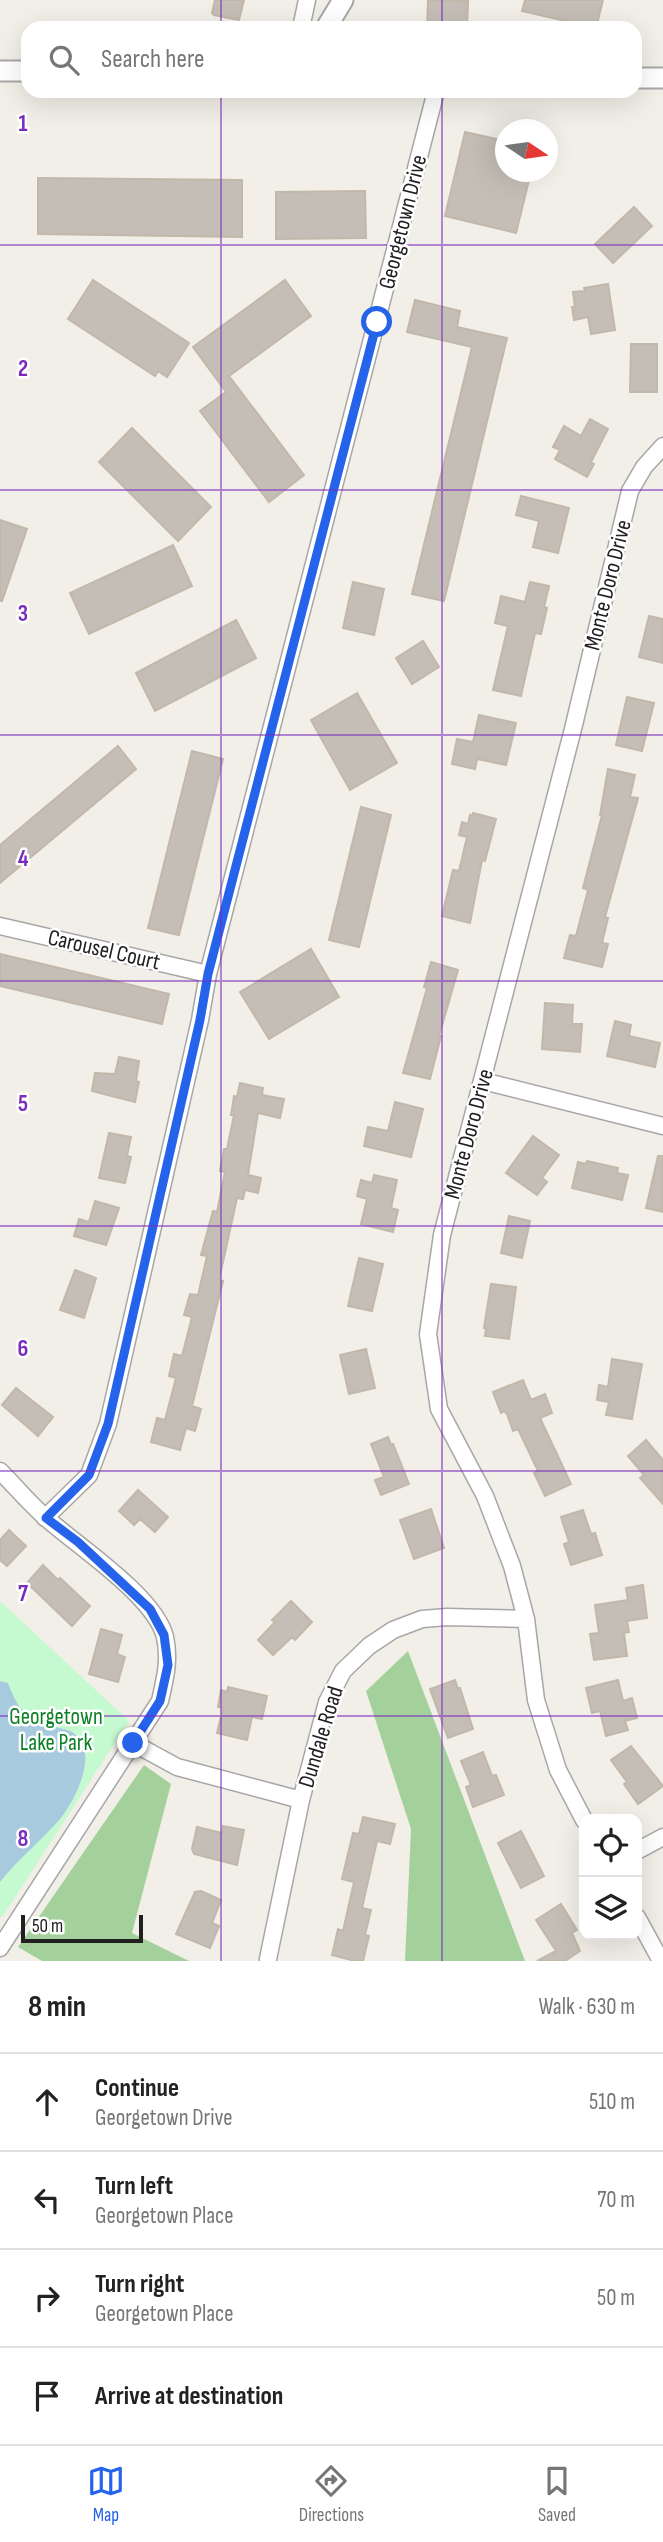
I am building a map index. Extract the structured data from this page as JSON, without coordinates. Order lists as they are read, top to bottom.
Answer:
{
  "streets": {
    "street": [
      "Georgetown Drive",
      "Monte Doro Drive",
      "Carousel Court",
      "Dundale Road"
    ]
  },
  "crossings": [
    ["Georgetown Drive", "Carousel Court"],
    ["Monte Doro Drive", "Dundale Road"]
  ],
  "parks": ["Georgetown Lake Park"],
  "scale_bar": "50 m",
  "north": "right",
  "page": {
    "search": "Search here",
    "scale": "50 m",
    "heading": ["8 min", "Walk · 630 m"],
    "list": [
      ["Continue", "Georgetown Drive", "510 m"],
      ["Turn left", "Georgetown Place", "70 m"],
      ["Turn right", "Georgetown Place", "50 m"],
      "Arrive at destination"
    ],
    "nav": ["Map", "Directions", "Saved"]
  },
  "grid": {
    "rows": [
      "1",
      "2",
      "3",
      "4",
      "5",
      "6",
      "7",
      "8"
    ]
  }
}
